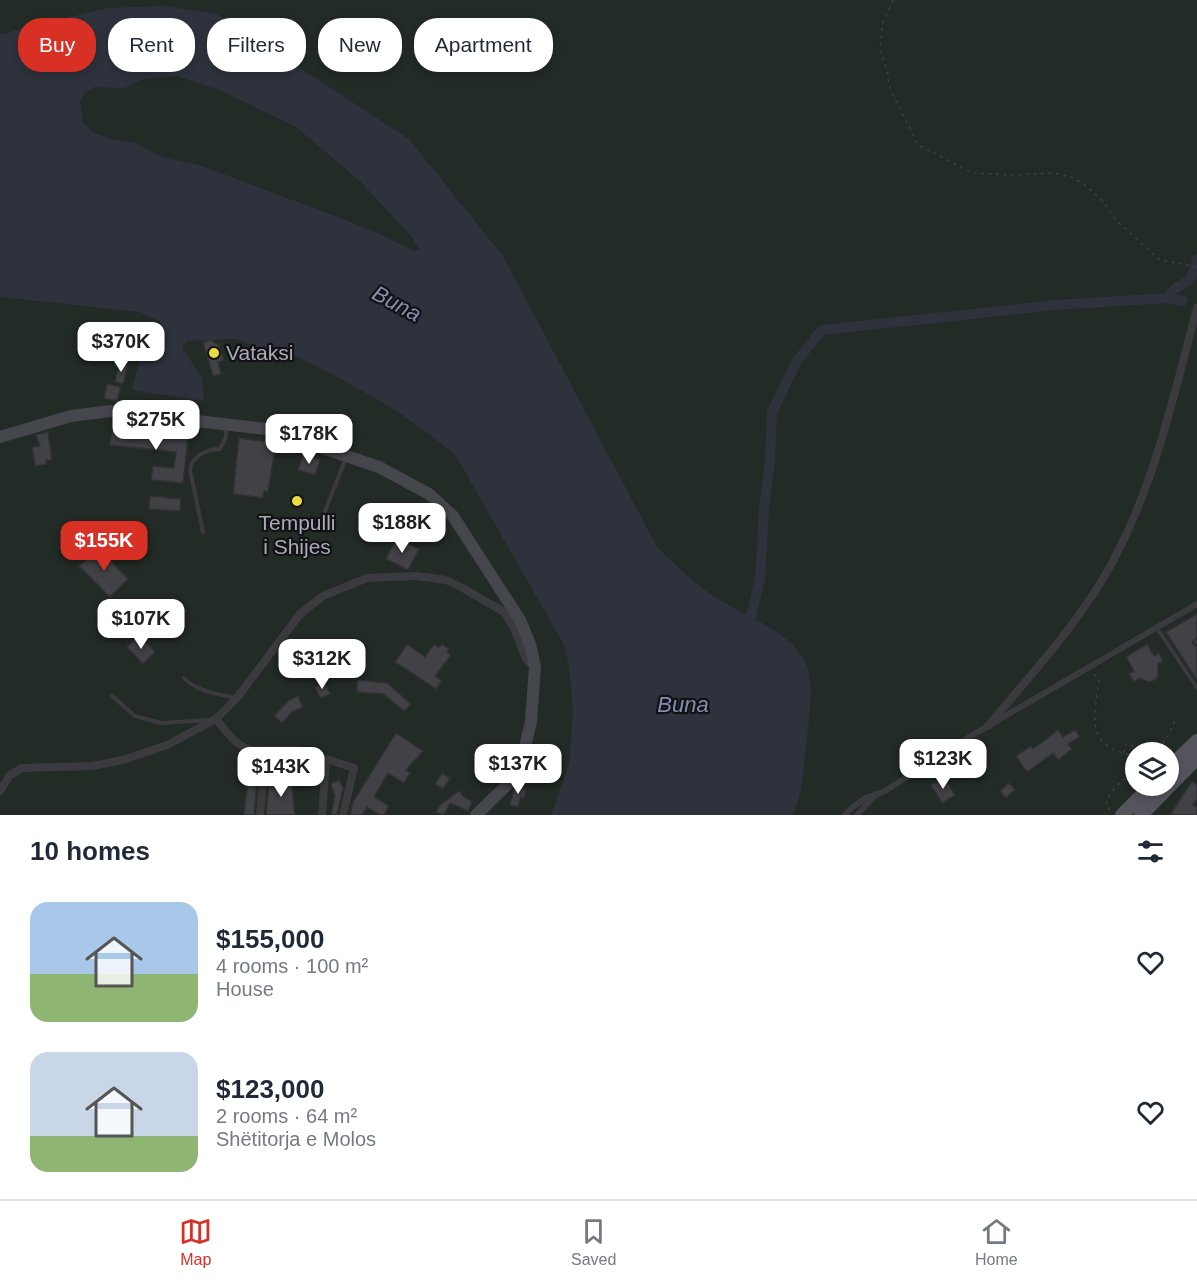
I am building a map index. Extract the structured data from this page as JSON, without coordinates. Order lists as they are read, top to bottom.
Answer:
{
  "water": ["Buna"],
  "places": ["Vataksi", "Tempulli i Shijes"],
  "page": {
    "chip": [
      "Buy",
      "Rent",
      "Filters",
      "New",
      "Apartment"
    ],
    "price": [
      "$370K",
      "$275K",
      "$178K",
      "$188K",
      "$155K",
      "$107K",
      "$312K",
      "$123K",
      "$137K",
      "$143K"
    ],
    "heading": "10 homes",
    "list": [
      {
        "name": "$155,000",
        "note": "4 rooms · 100 m² · House"
      },
      {
        "name": "$123,000",
        "note": "2 rooms · 64 m² · Shëtitorja e Molos"
      }
    ],
    "tabs": ["Map", "Saved", "Home"]
  }
}
